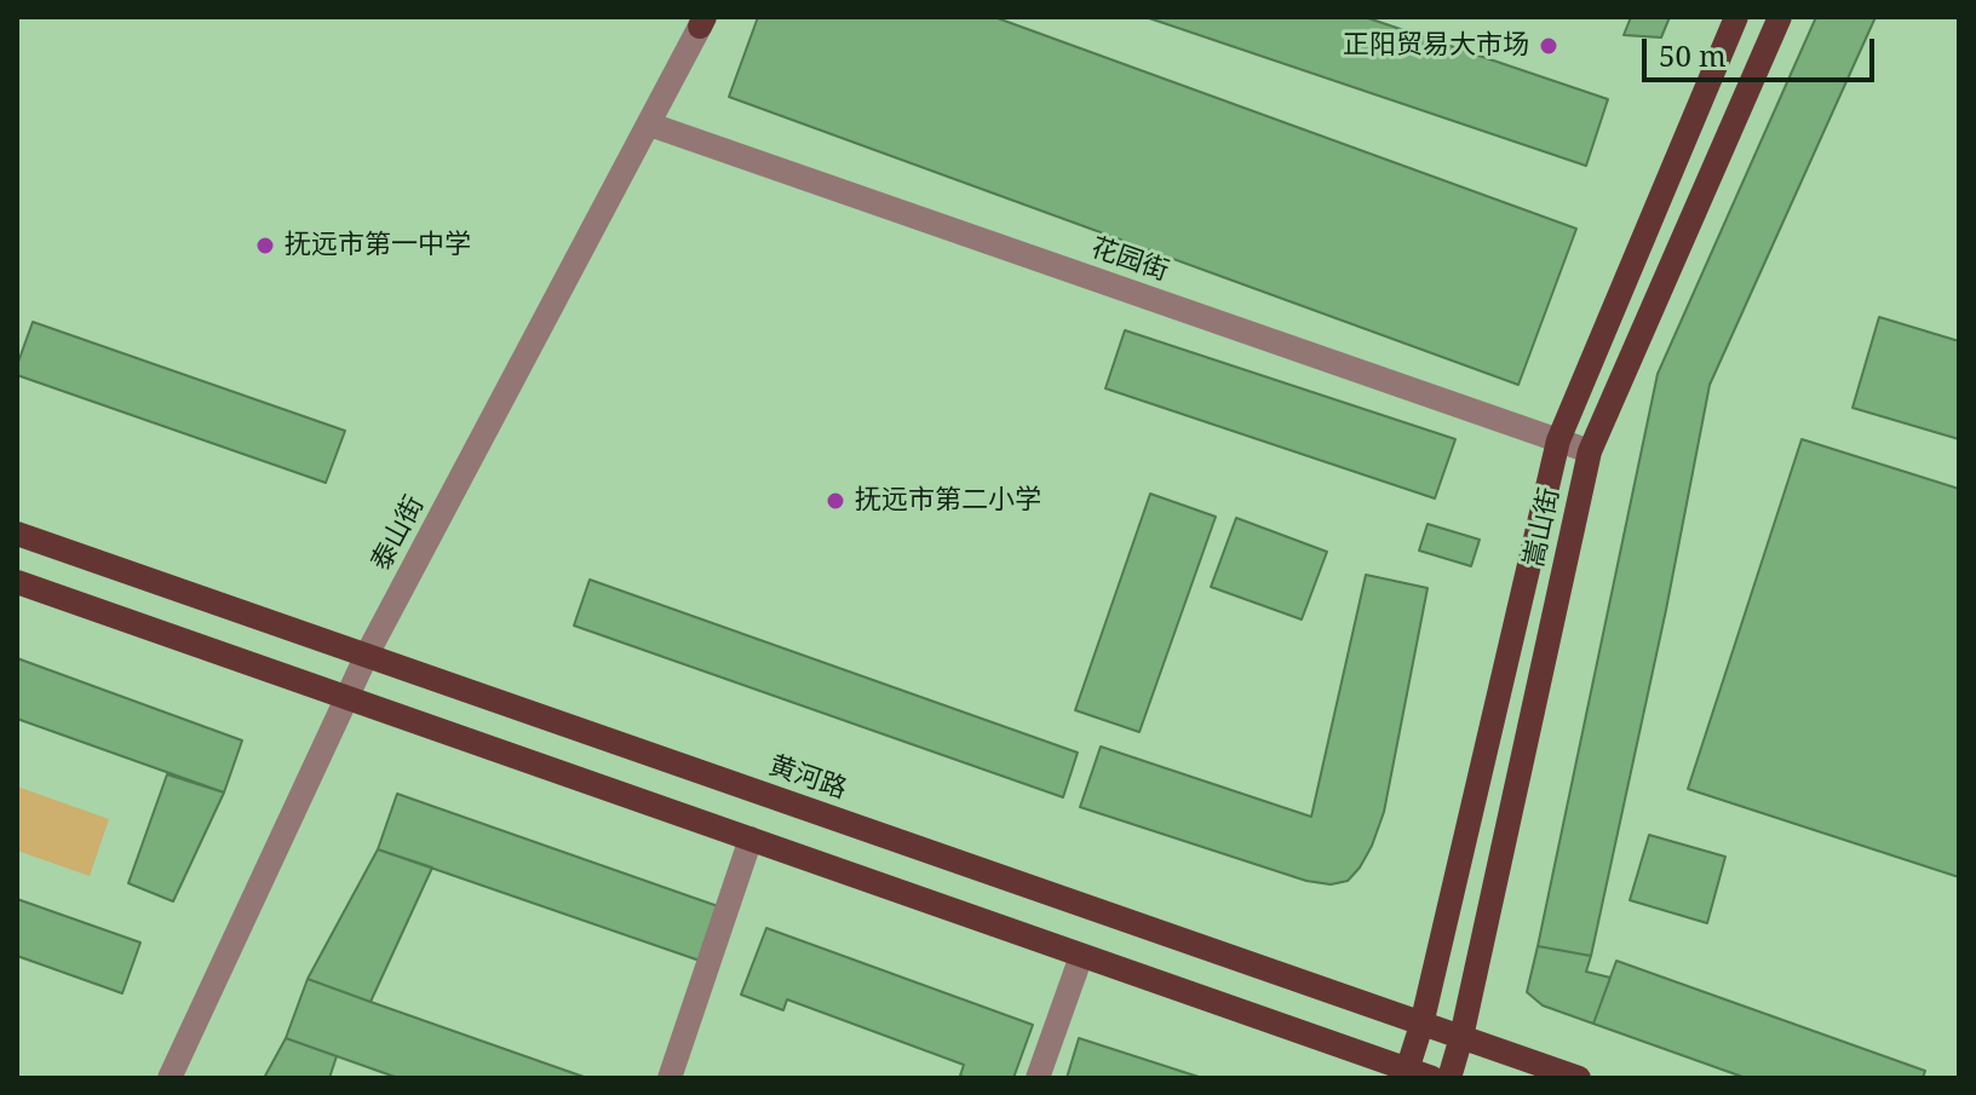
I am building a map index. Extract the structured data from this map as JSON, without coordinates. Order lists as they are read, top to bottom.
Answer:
{
  "streets": {
    "main road": ["嵩山街", "黄河路"],
    "street": ["花园街", "泰山街"]
  },
  "crossings": [
    ["花园街", "嵩山街"],
    ["花园街", "泰山街"],
    ["嵩山街", "黄河路"],
    ["泰山街", "黄河路"]
  ],
  "places": ["正阳贸易大市场", "抚远市第一中学", "抚远市第二小学"],
  "scale_bar": "50 m"
}
